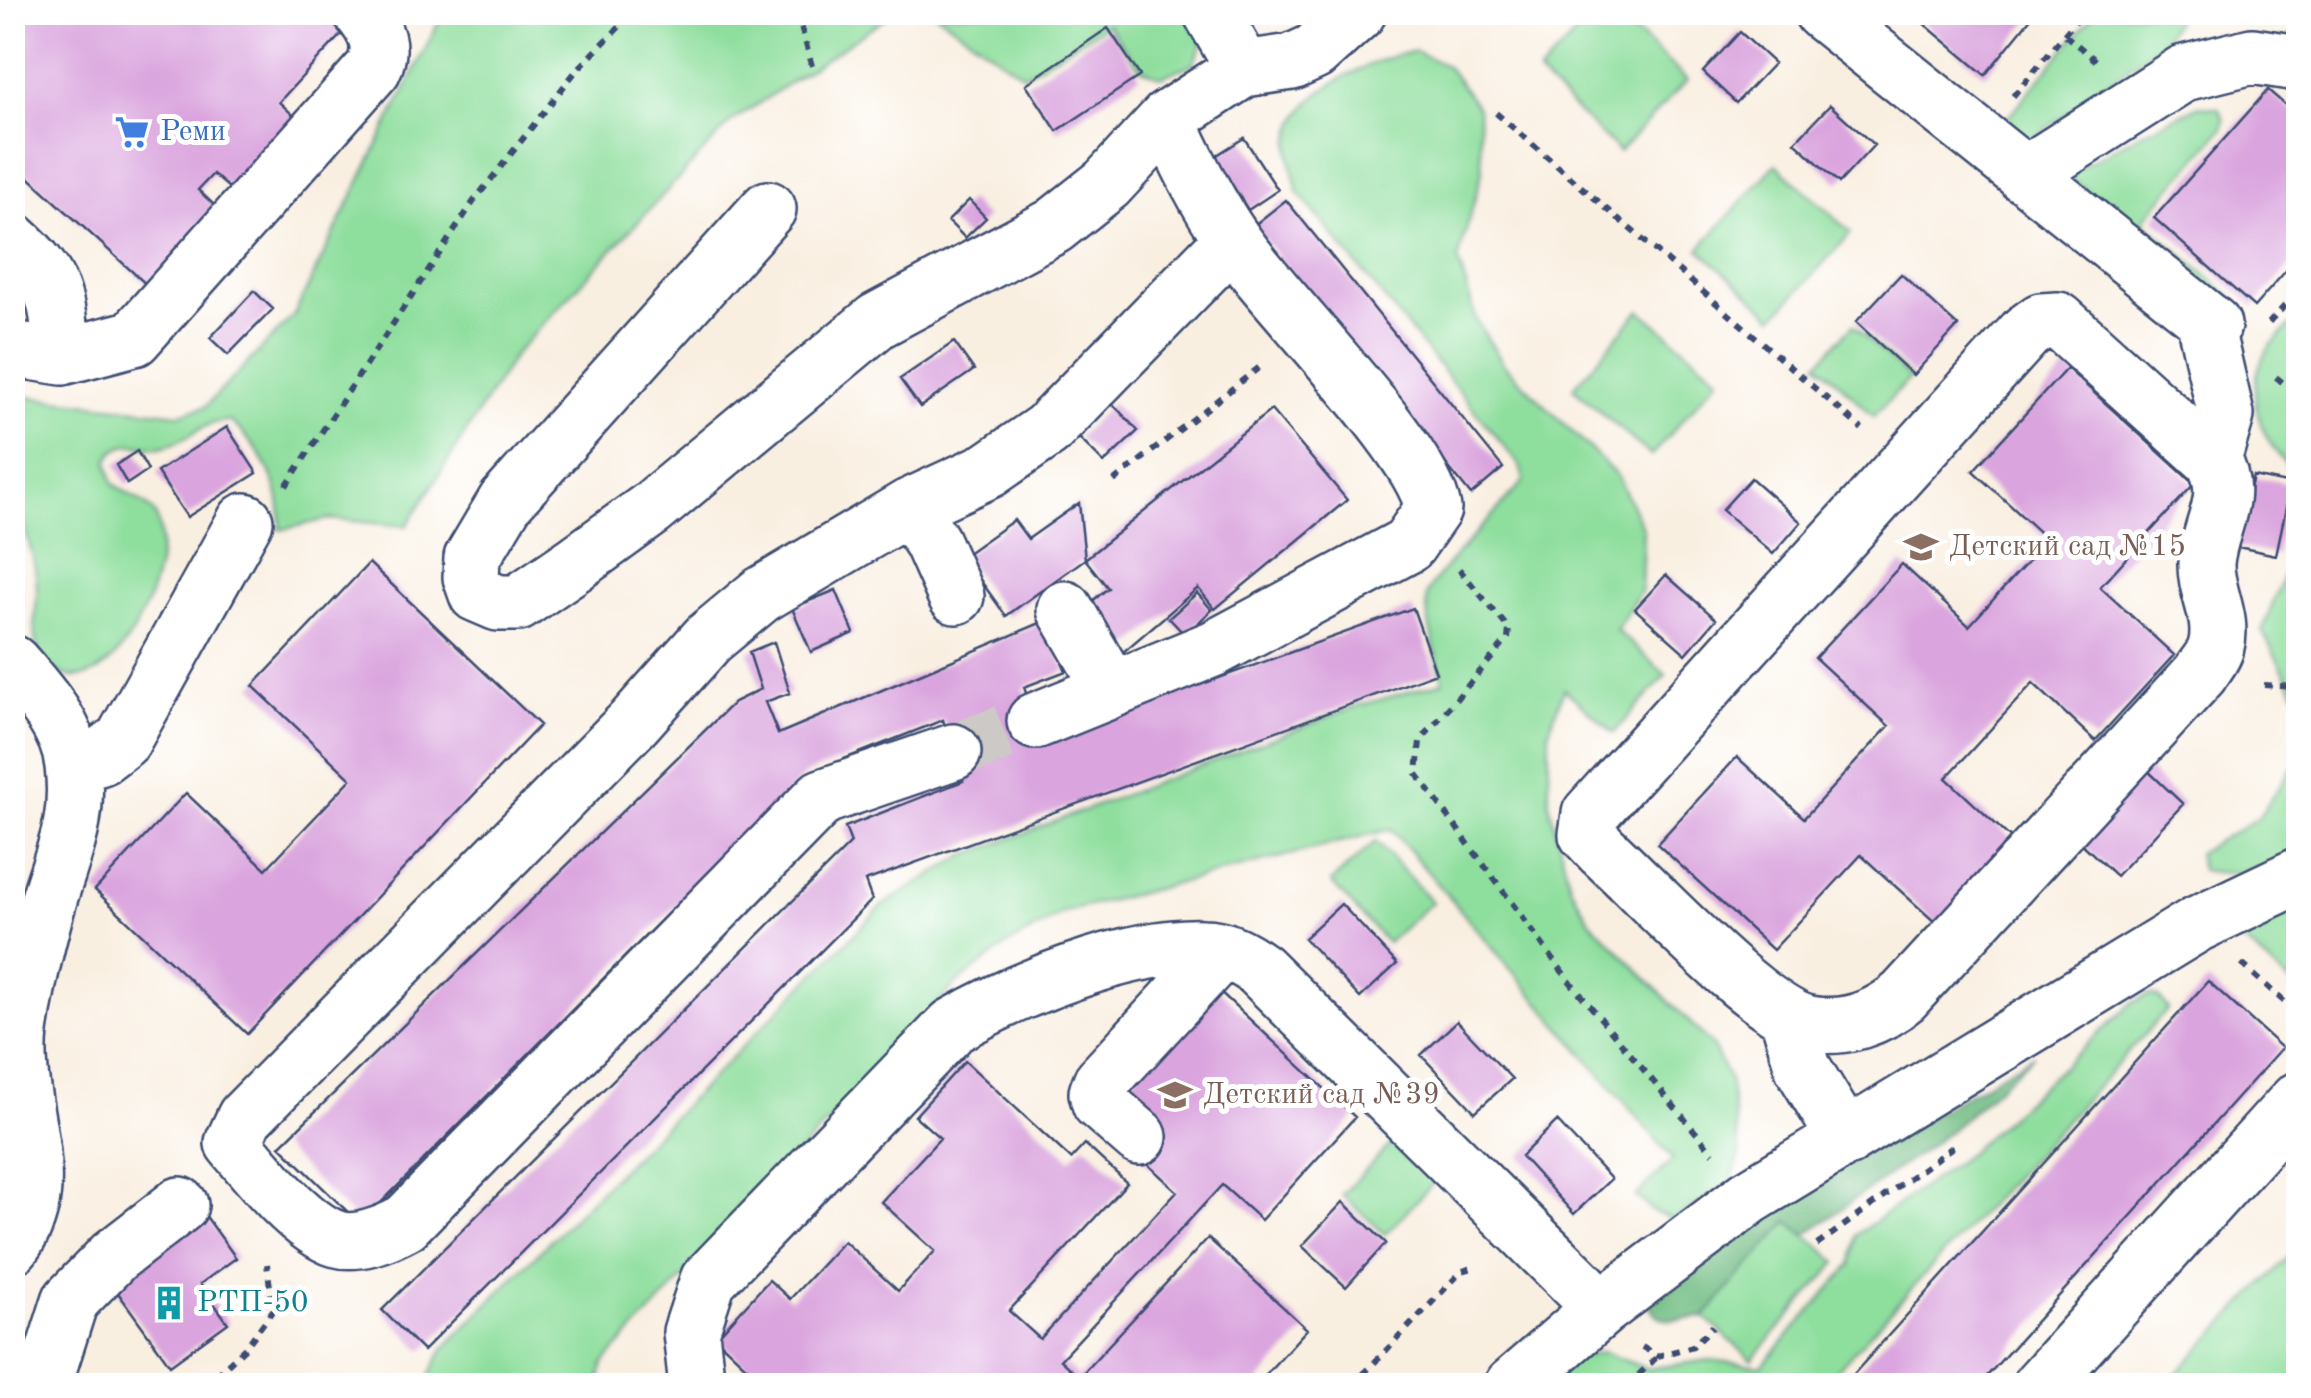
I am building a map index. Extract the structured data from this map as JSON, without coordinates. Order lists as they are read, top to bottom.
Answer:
{
  "places": {
    "supermarket": ["Реми"],
    "school or university": ["Детский сад №15", "Детский сад №39"],
    "building": ["РТП-50"]
  }
}
